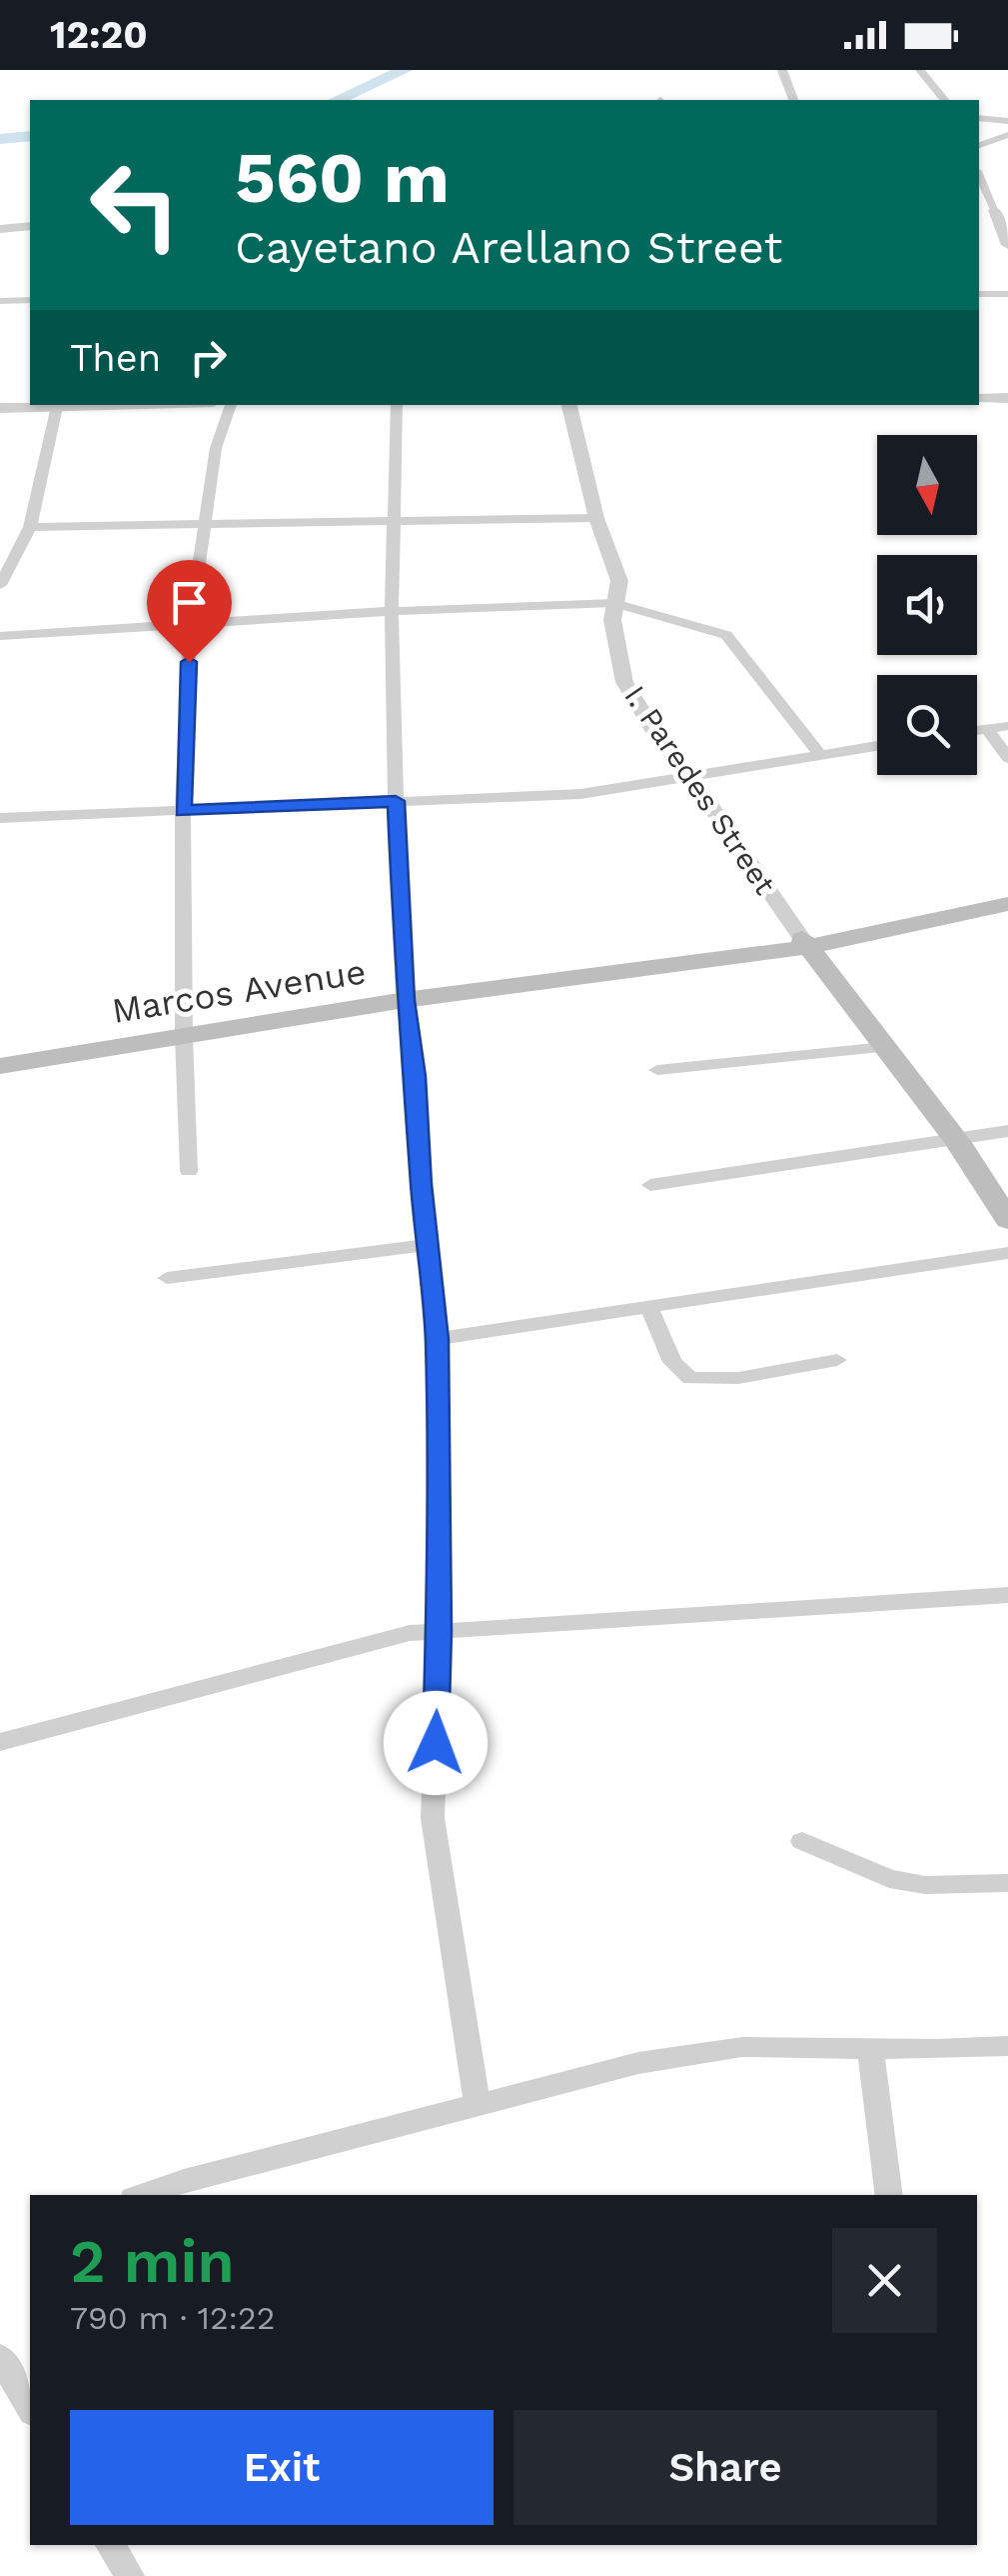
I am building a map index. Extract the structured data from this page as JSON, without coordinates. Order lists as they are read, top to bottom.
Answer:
{
  "streets": {
    "main road": ["Marcos Avenue"],
    "street": ["I. Paredes Street"]
  },
  "crossings": [
    ["I. Paredes Street", "Marcos Avenue"]
  ],
  "north": "bottom",
  "page": {
    "status": "12:20",
    "turn": ["560 m", "Cayetano Arellano Street"],
    "then": "Then",
    "heading": ["2 min", "790 m · 12:22"],
    "buttons": ["Exit", "Share"]
  }
}
